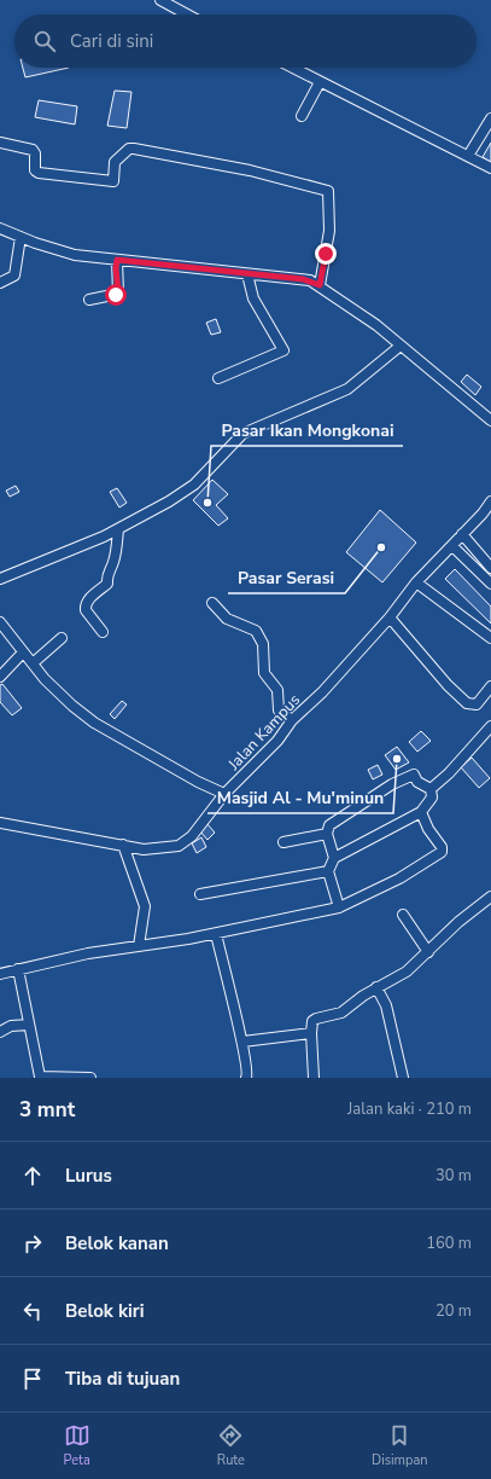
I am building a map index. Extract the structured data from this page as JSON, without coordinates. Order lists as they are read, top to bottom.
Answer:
{
  "streets": {
    "street": ["Jalan Kampus"]
  },
  "places": ["Pasar Ikan Mongkonai", "Pasar Serasi", "Masjid Al - Mu'minun"],
  "page": {
    "search": "Cari di sini",
    "heading": ["3 mnt", "Jalan kaki · 210 m"],
    "list": [
      ["Lurus", "30 m"],
      ["Belok kanan", "160 m"],
      ["Belok kiri", "20 m"],
      "Tiba di tujuan"
    ],
    "nav": ["Peta", "Rute", "Disimpan"]
  }
}
